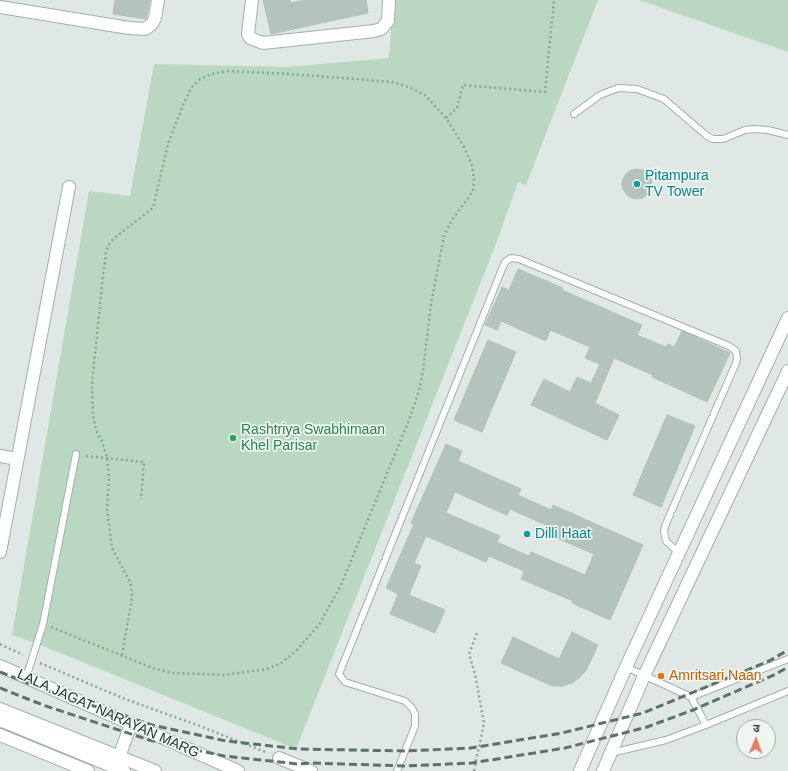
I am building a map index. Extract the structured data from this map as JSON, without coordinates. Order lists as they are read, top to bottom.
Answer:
{
  "streets": {
    "street": ["LALA JAGAT NARAYAN MARG"]
  },
  "places": [
    "Pitampura TV Tower",
    "Rashtriya Swabhimaan Khel Parisar",
    "Dilli Haat",
    "Amritsari Naan"
  ],
  "north": "top"
}
